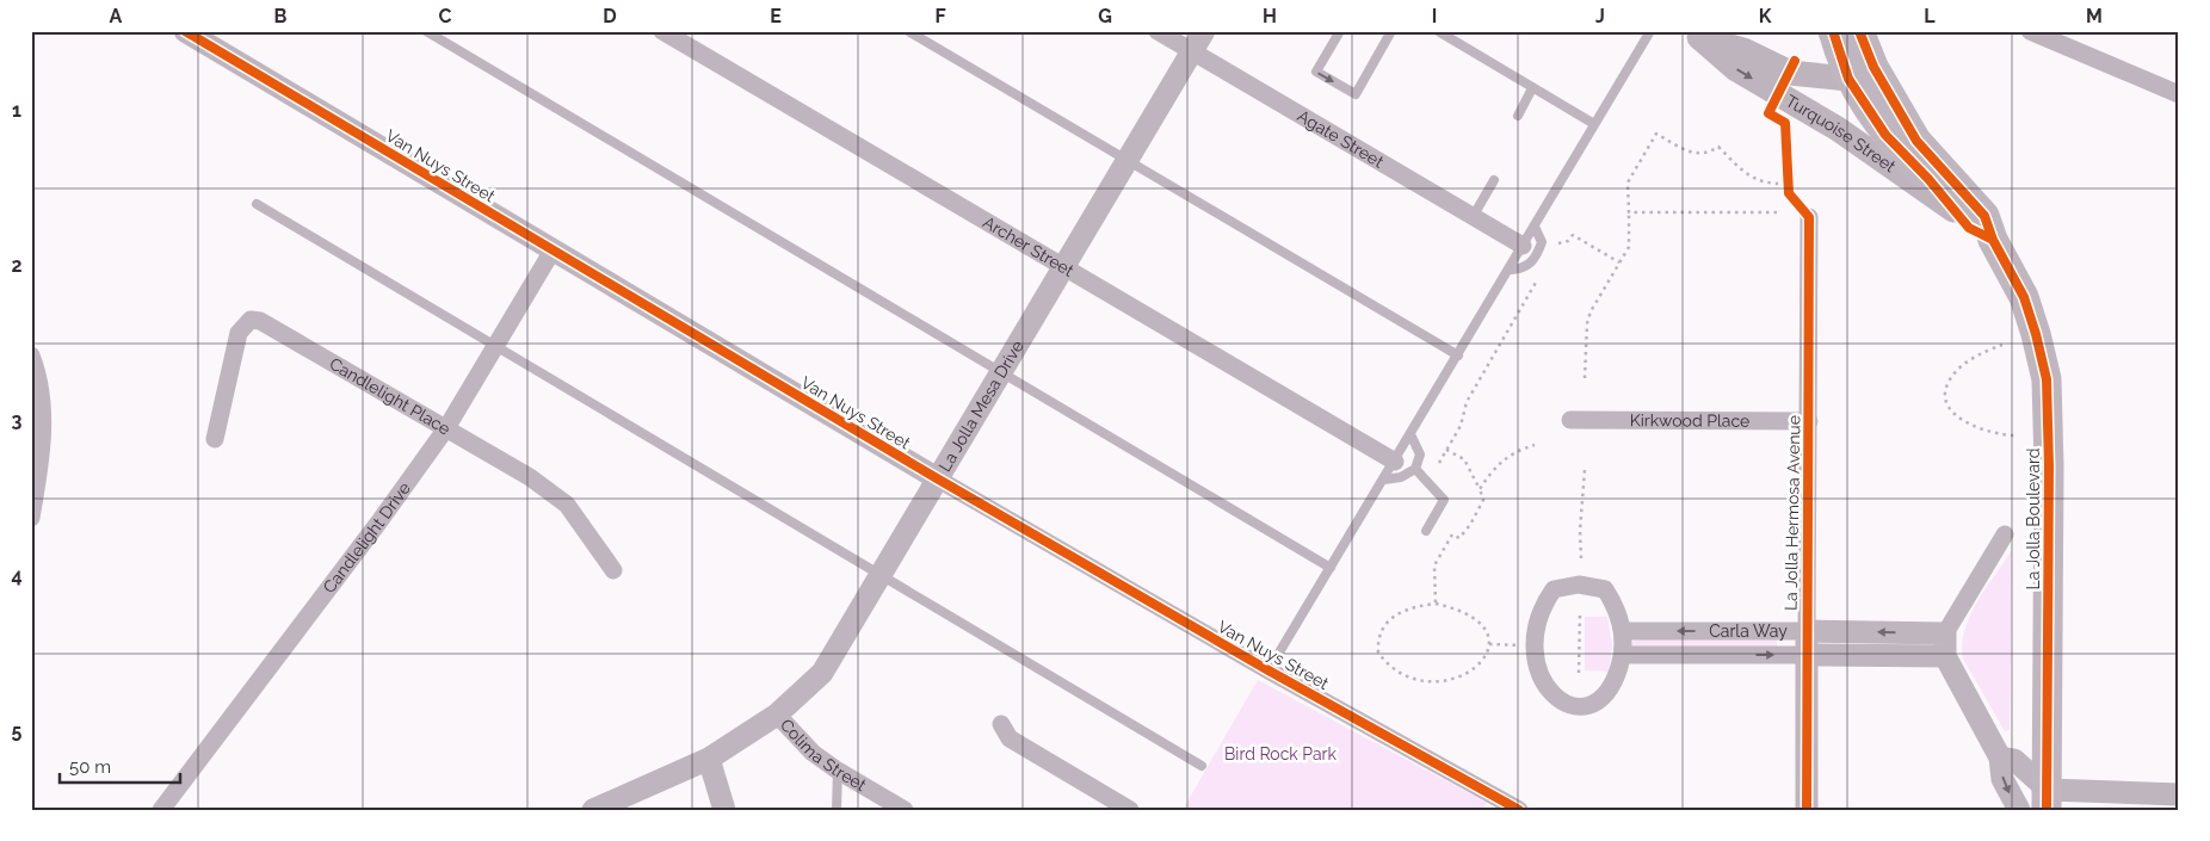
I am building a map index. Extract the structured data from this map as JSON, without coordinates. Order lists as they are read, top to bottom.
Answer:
{
  "streets": {
    "main road": ["Turquoise Street", "La Jolla Boulevard"],
    "street": [
      "Agate Street",
      "Van Nuys Street",
      "Archer Street",
      "Candlelight Place",
      "La Jolla Mesa Drive",
      "Kirkwood Place",
      "La Jolla Hermosa Avenue",
      "Candlelight Drive",
      "Carla Way",
      "Colima Street"
    ]
  },
  "crossings": [
    ["Turquoise Street", "La Jolla Boulevard"],
    ["Agate Street", "La Jolla Mesa Drive"],
    ["Van Nuys Street", "La Jolla Mesa Drive"],
    ["Van Nuys Street", "Candlelight Drive"],
    ["Archer Street", "La Jolla Mesa Drive"],
    ["Candlelight Place", "Candlelight Drive"],
    ["La Jolla Mesa Drive", "Colima Street"],
    ["Kirkwood Place", "La Jolla Hermosa Avenue"],
    ["La Jolla Hermosa Avenue", "Carla Way"]
  ],
  "parks": ["Bird Rock Park"],
  "scale_bar": "50 m",
  "grid": {
    "columns": [
      "A",
      "B",
      "C",
      "D",
      "E",
      "F",
      "G",
      "H",
      "I",
      "J",
      "K",
      "L",
      "M"
    ],
    "rows": [
      "1",
      "2",
      "3",
      "4",
      "5"
    ]
  }
}
